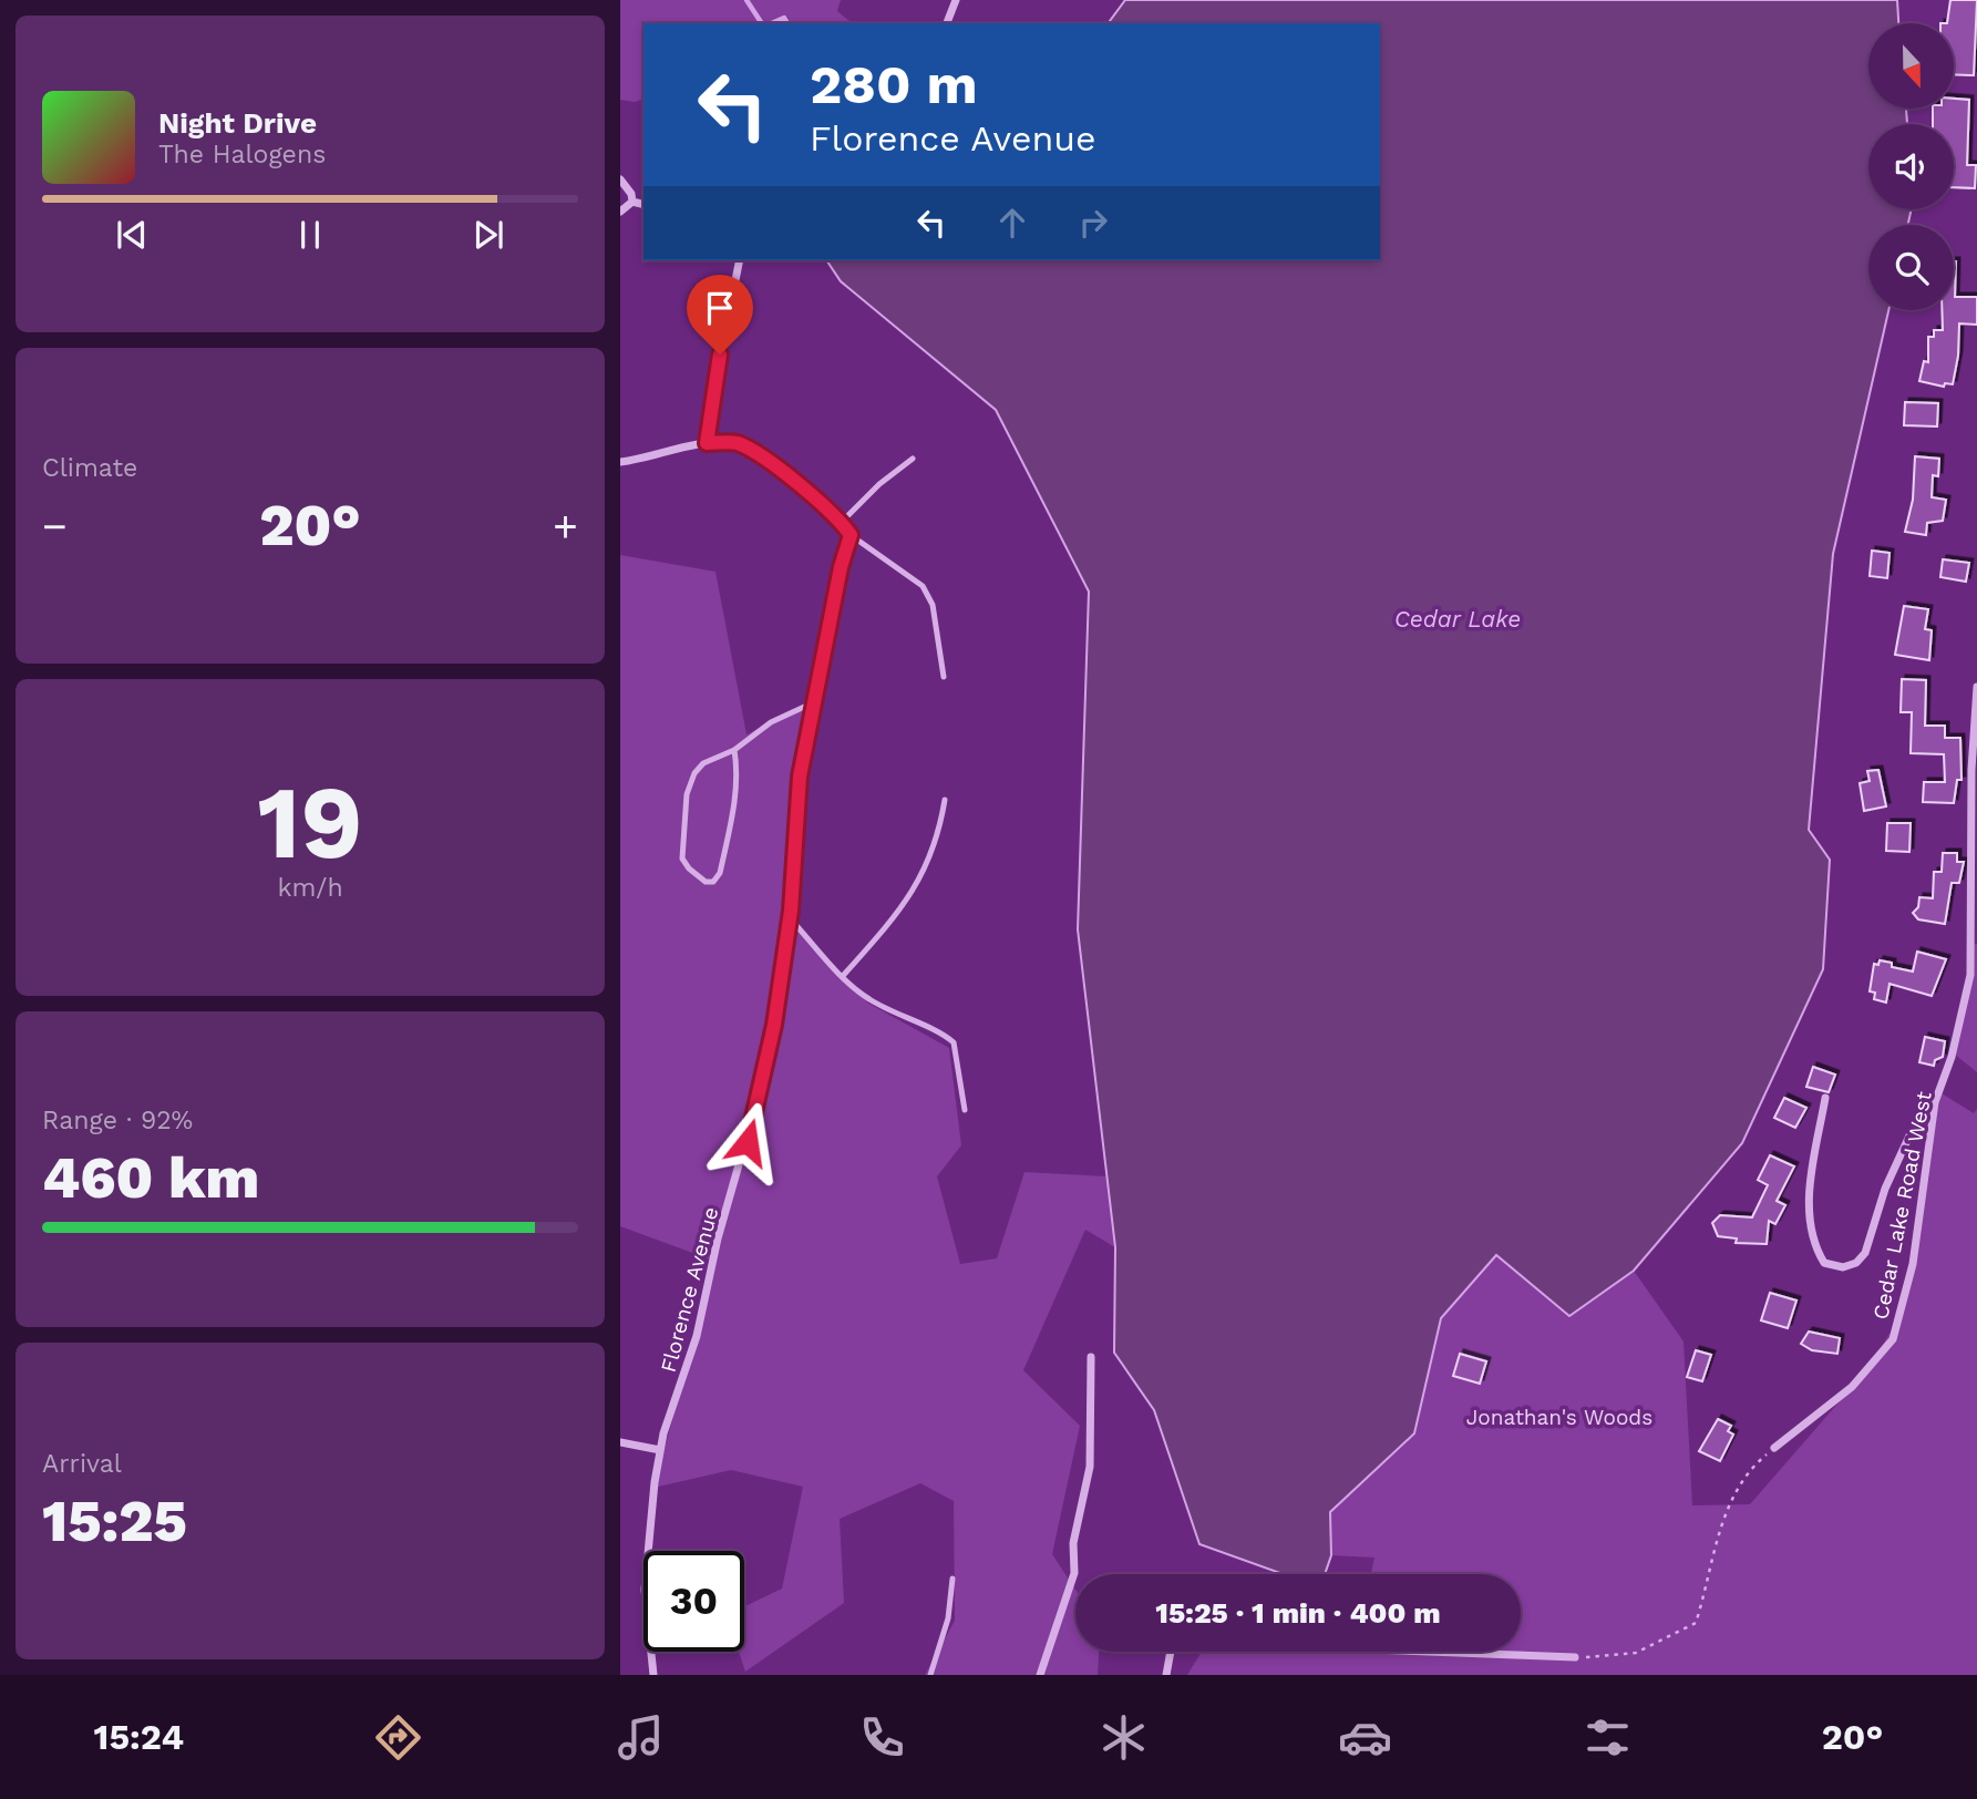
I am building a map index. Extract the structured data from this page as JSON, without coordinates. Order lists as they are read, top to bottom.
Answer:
{
  "streets": {
    "street": ["Cedar Lake Road West", "Florence Avenue"]
  },
  "water": ["Cedar Lake"],
  "parks": ["Jonathan's Woods"],
  "north": "bottom",
  "page": {
    "turn": ["280 m", "Florence Avenue"],
    "song": ["Night Drive", "The Halogens"],
    "tile": [
      "Climate",
      ["19", "km/h"],
      ["Range · 92%", "460 km"],
      ["Arrival", "15:25"]
    ],
    "heat": ["−", "20°", "+"],
    "limit": "30",
    "trip": "15:25 · 1 min · 400 m",
    "tabs": ["15:24", "20°"]
  }
}
